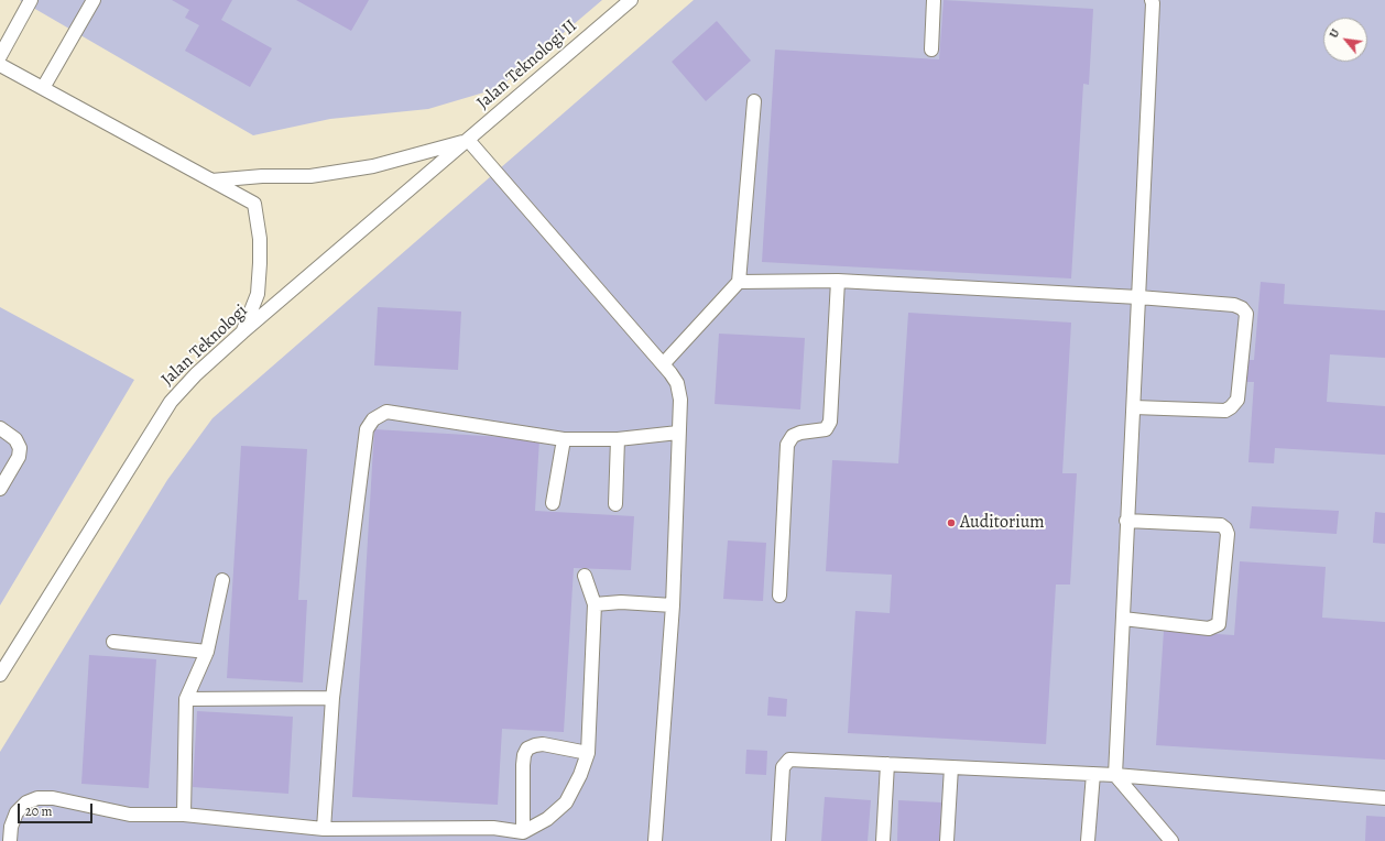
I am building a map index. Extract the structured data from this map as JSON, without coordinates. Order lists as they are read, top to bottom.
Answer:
{
  "streets": {
    "lane": ["Jalan Teknologi II", "Jalan Teknologi"]
  },
  "crossings": [
    ["Jalan Teknologi II", "Jalan Teknologi"]
  ],
  "places": ["Auditorium"],
  "scale_bar": "20 m",
  "north": "top left"
}
